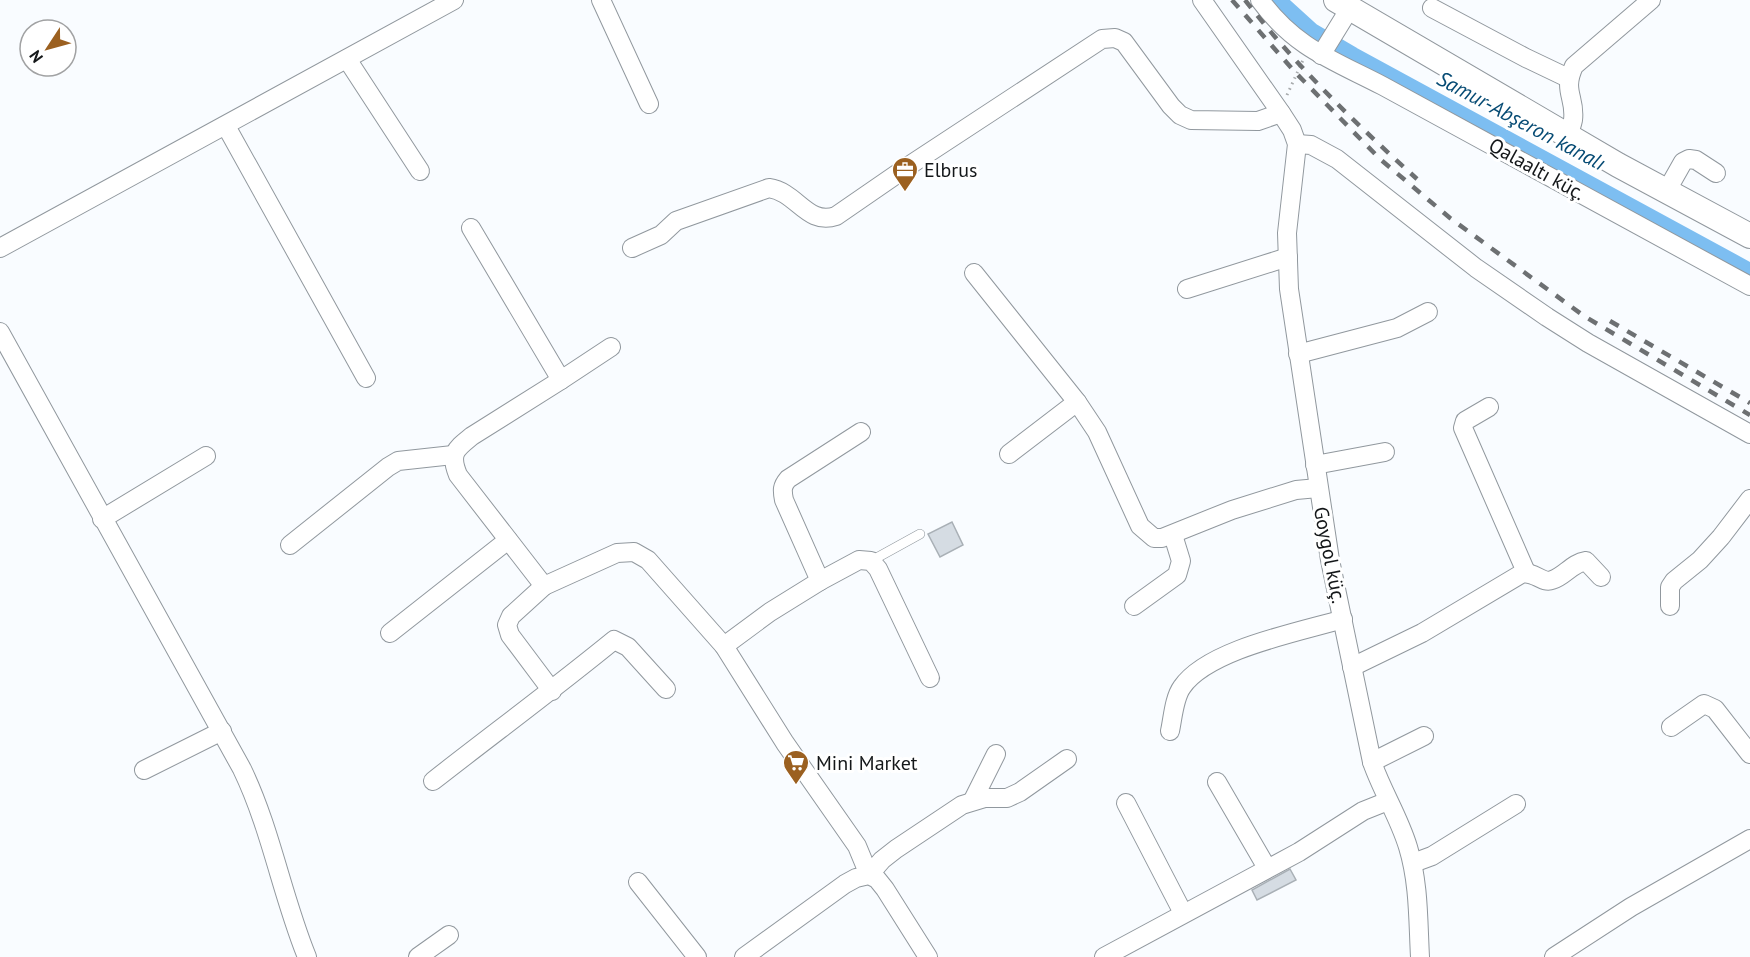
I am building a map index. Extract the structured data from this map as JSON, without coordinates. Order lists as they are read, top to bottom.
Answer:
{
  "streets": {
    "street": ["Qalaaltı küç.", "Goygol küç."]
  },
  "water": ["Samur-Abşeron kanalı"],
  "places": {
    "office": ["Elbrus"],
    "supermarket": ["Mini Market"]
  },
  "north": "bottom left"
}
